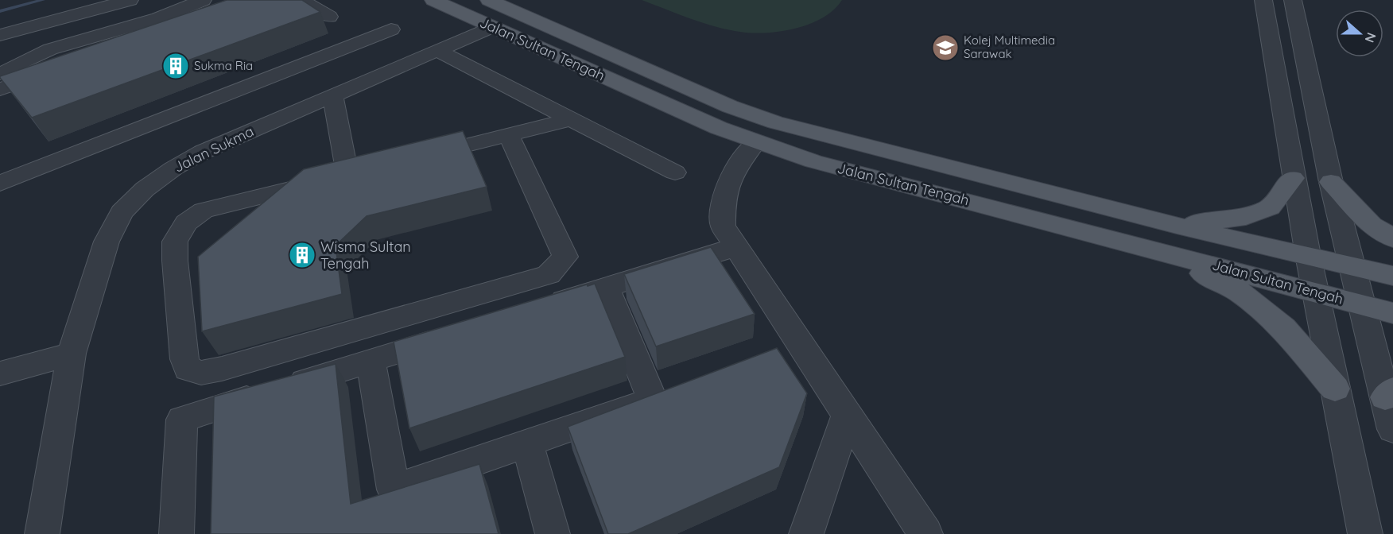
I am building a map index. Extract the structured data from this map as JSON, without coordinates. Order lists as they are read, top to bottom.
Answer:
{
  "streets": {
    "main road": ["Jalan Sultan Tengah"],
    "street": ["Jalan Sukma"]
  },
  "crossings": [
    ["Jalan Sultan Tengah", "Jalan Sukma"]
  ],
  "places": {
    "school or university": ["Kolej Multimedia Sarawak"],
    "building": ["Sukma Ria", "Wisma Sultan Tengah"]
  },
  "north": "right"
}
